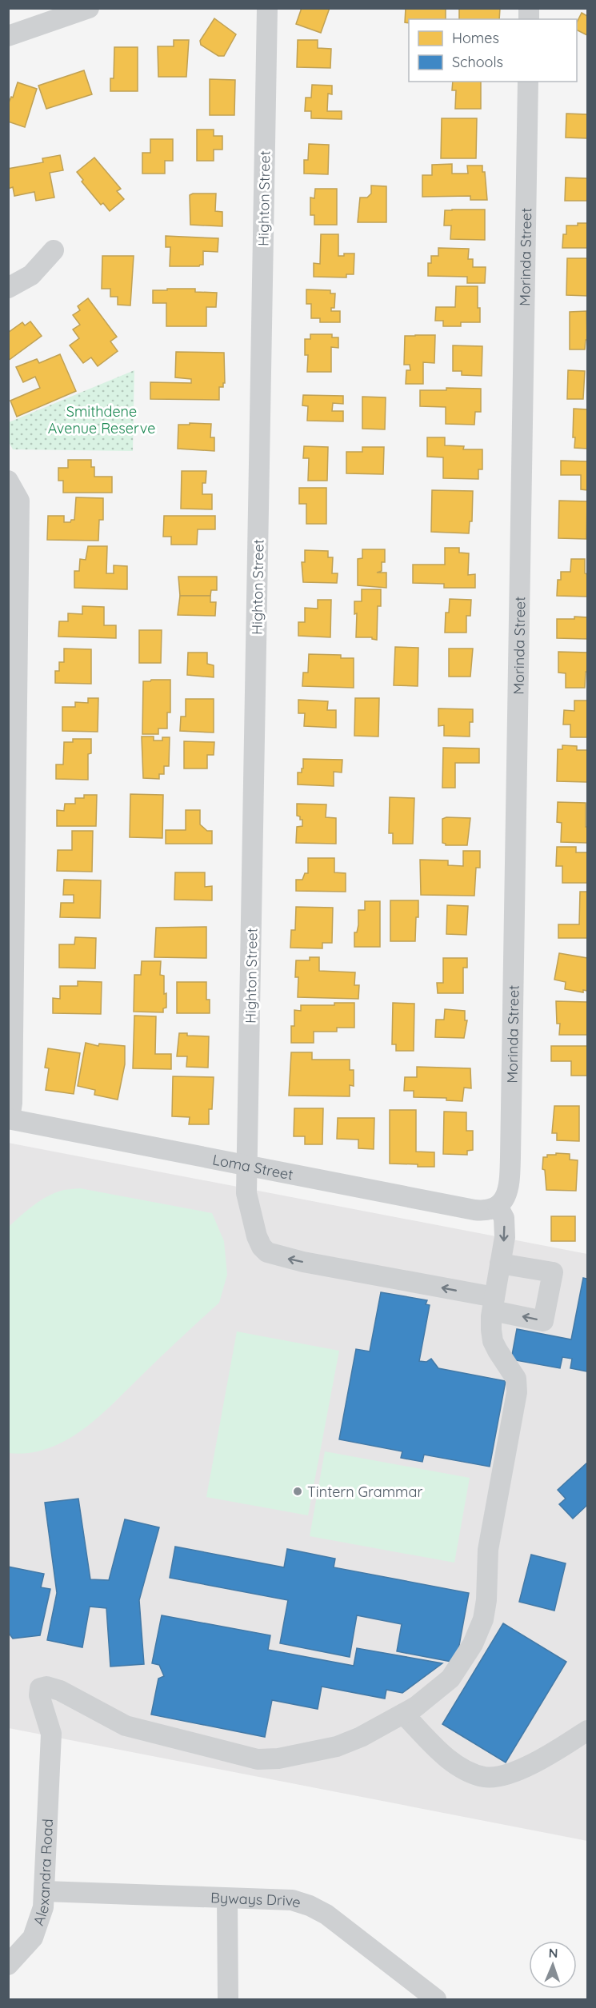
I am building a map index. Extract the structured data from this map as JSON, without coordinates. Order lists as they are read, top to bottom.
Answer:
{
  "streets": {
    "street": [
      "Highton Street",
      "Morinda Street",
      "Loma Street",
      "Alexandra Road",
      "Byways Drive"
    ]
  },
  "crossings": [
    ["Highton Street", "Loma Street"],
    ["Morinda Street", "Loma Street"],
    ["Alexandra Road", "Byways Drive"]
  ],
  "parks": ["Smithdene Avenue Reserve"],
  "places": ["Tintern Grammar"],
  "legend": ["Homes", "Schools"],
  "north": "top"
}
